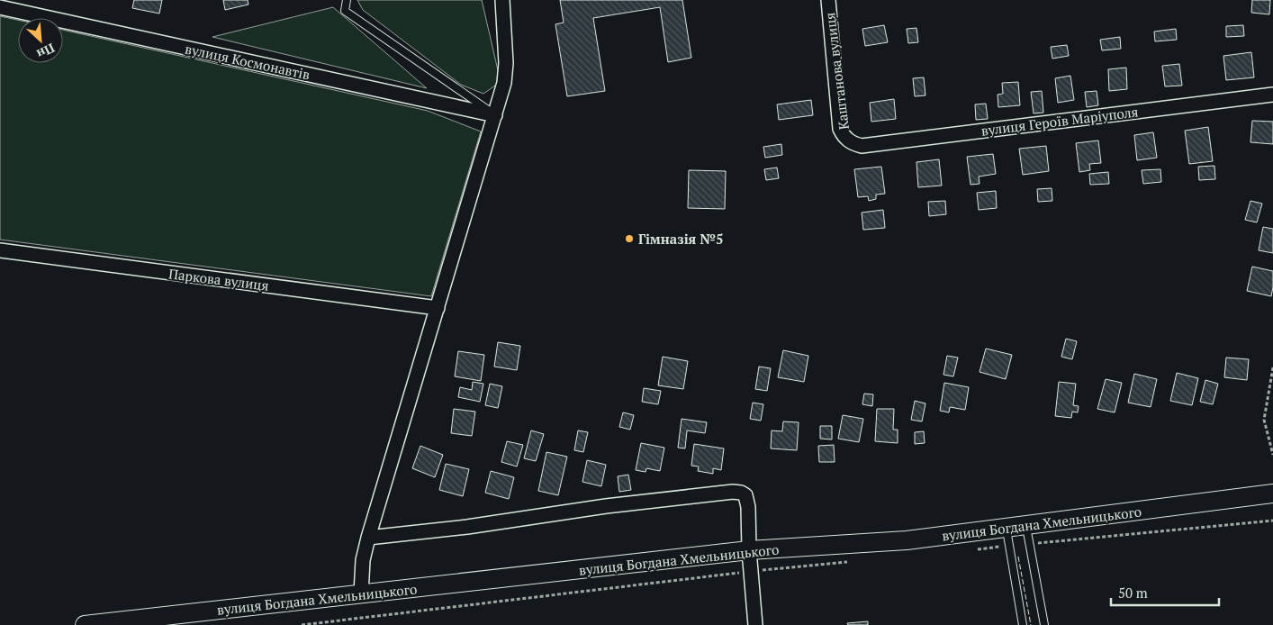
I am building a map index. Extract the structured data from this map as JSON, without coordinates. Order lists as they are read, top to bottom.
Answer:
{
  "streets": {
    "main road": ["вулиця Богдана Хмельницького"],
    "street": [
      "вулиця Космонавтів",
      "Каштанова вулиця",
      "вулиця Героїв Маріуполя",
      "Паркова вулиця"
    ]
  },
  "crossings": [
    ["Каштанова вулиця", "вулиця Героїв Маріуполя"]
  ],
  "places": ["Гімназія №5"],
  "scale_bar": "50 m",
  "north": "bottom right"
}
